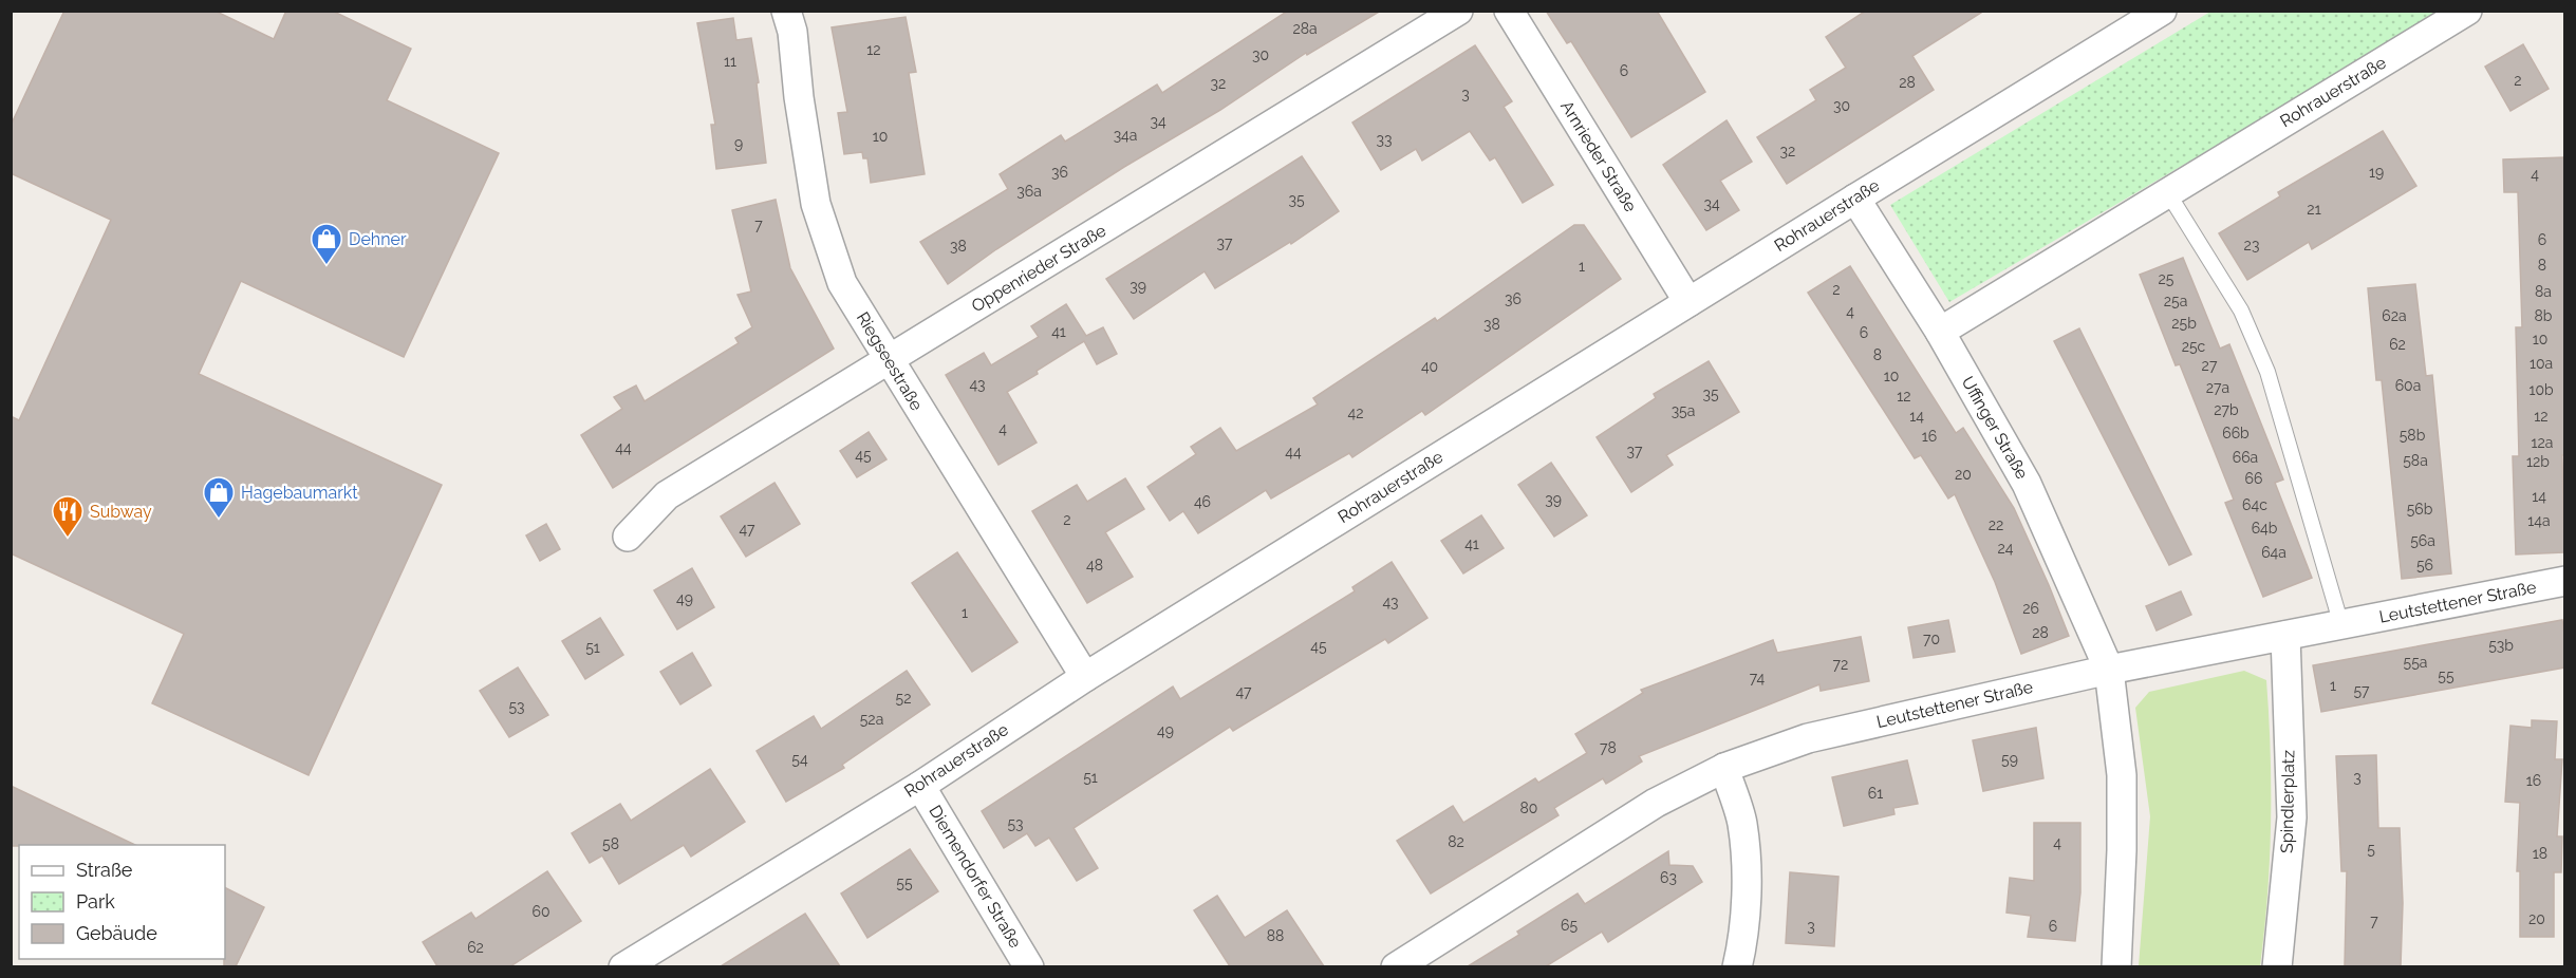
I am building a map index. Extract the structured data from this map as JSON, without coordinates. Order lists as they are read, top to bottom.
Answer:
{
  "streets": {
    "street": [
      "Rohrauerstraße",
      "Arnrieder Straße",
      "Oppenrieder Straße",
      "Riegseestraße",
      "Uffinger Straße",
      "Leutstettener Straße",
      "Spindlerplatz",
      "Diemendorfer Straße"
    ]
  },
  "crossings": [
    ["Rohrauerstraße", "Arnrieder Straße"],
    ["Rohrauerstraße", "Riegseestraße"],
    ["Rohrauerstraße", "Uffinger Straße"],
    ["Rohrauerstraße", "Diemendorfer Straße"],
    ["Oppenrieder Straße", "Riegseestraße"],
    ["Uffinger Straße", "Leutstettener Straße"],
    ["Leutstettener Straße", "Spindlerplatz"]
  ],
  "places": {
    "shop": ["Dehner", "Hagebaumarkt"],
    "restaurant": ["Subway"]
  },
  "house_numbers": [
    "28a",
    "12",
    "30",
    "11",
    "6",
    "2",
    "28",
    "32",
    "3",
    "30",
    "34",
    "34a",
    "10",
    "33",
    "9",
    "32",
    "36",
    "19",
    "4",
    "36a",
    "35",
    "34",
    "21",
    "7",
    "6",
    "37",
    "23",
    "38",
    "8",
    "1",
    "25",
    "39",
    "2",
    "8a",
    "36",
    "25a",
    "4",
    "62a",
    "8b",
    "25b",
    "38",
    "41",
    "6",
    "10",
    "62",
    "25c",
    "8",
    "10a",
    "27",
    "40",
    "10",
    "43",
    "60a",
    "27a",
    "10b",
    "35",
    "12",
    "27b",
    "35a",
    "42",
    "14",
    "12",
    "4",
    "66b",
    "58b",
    "16",
    "12a",
    "44",
    "37",
    "44",
    "45",
    "66a",
    "58a",
    "12b",
    "20",
    "66",
    "14",
    "39",
    "46",
    "64c",
    "56b",
    "2",
    "14a",
    "22",
    "64b",
    "47",
    "56a",
    "41",
    "24",
    "64a",
    "48",
    "56",
    "49",
    "43",
    "26",
    "1",
    "28",
    "70",
    "53b",
    "45",
    "51",
    "55a",
    "72",
    "55",
    "74",
    "1",
    "57",
    "47",
    "52",
    "53",
    "52a",
    "49",
    "78",
    "54",
    "59",
    "51",
    "3",
    "16",
    "61",
    "80",
    "53",
    "82",
    "4",
    "58",
    "5",
    "18",
    "63",
    "55",
    "60",
    "20",
    "7",
    "65",
    "3",
    "6",
    "88",
    "62"
  ],
  "legend": ["Straße", "Park", "Gebäude"]
}
